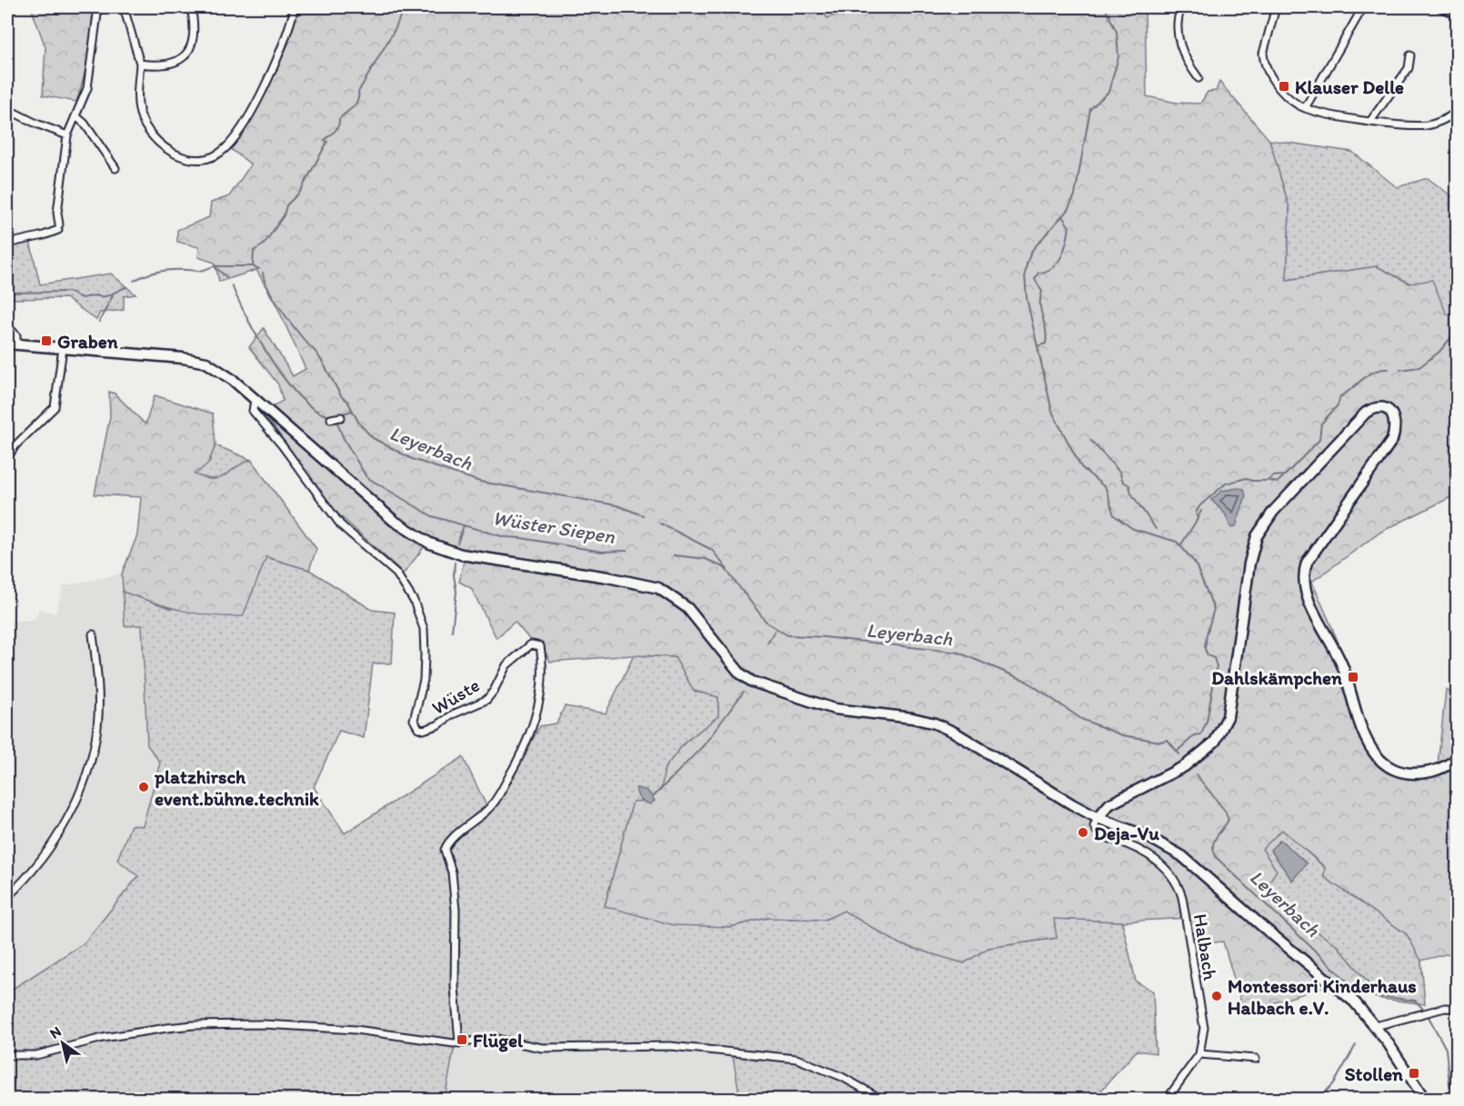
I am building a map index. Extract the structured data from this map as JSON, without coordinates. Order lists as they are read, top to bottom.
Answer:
{
  "streets": {
    "street": ["Wüste", "Halbach"]
  },
  "water": ["Leyerbach", "Wüster Siepen"],
  "places": {
    "transit": [
      "Klauser Delle",
      "Graben",
      "Dahlskämpchen",
      "Flügel",
      "Stollen"
    ],
    "other": ["platzhirsch event.bühne.technik", "Deja-Vu", "Montessori Kinderhaus Halbach e.V."]
  },
  "north": "top left"
}
